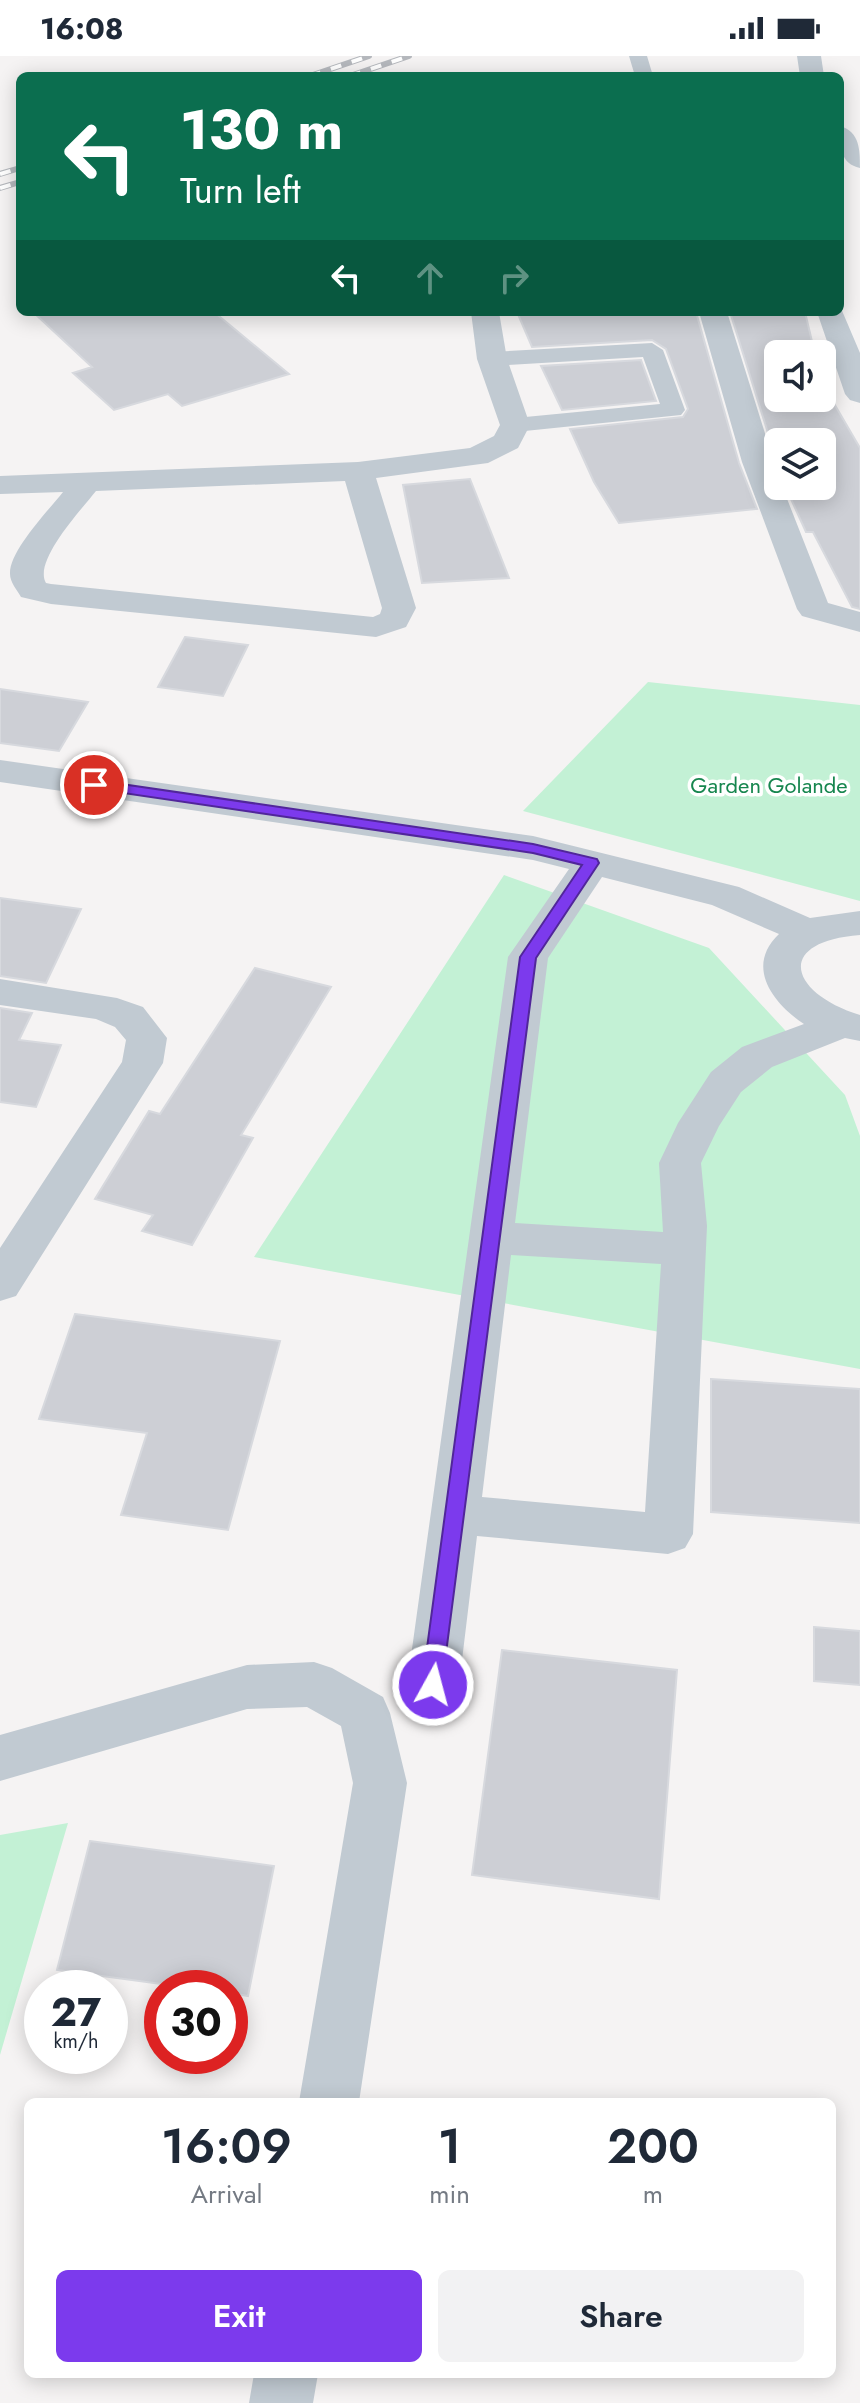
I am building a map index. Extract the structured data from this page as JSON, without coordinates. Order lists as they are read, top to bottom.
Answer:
{
  "parks": ["Garden Golande"],
  "page": {
    "status": "16:08",
    "turn": ["130 m", "Turn left"],
    "speed": "27 km/h",
    "limit": "30",
    "eta": [
      "16:09",
      "Arrival",
      "1",
      "min",
      "200",
      "m"
    ],
    "buttons": ["Exit", "Share"]
  }
}
